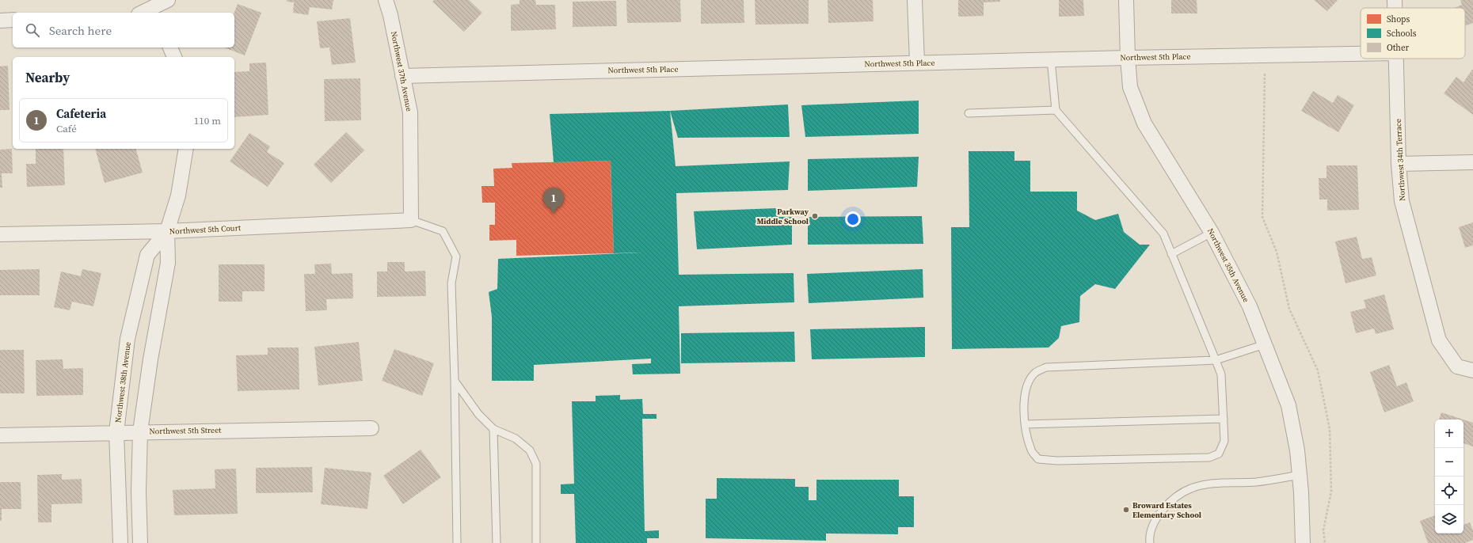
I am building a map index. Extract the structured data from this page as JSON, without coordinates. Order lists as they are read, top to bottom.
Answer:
{
  "streets": {
    "street": [
      "Northwest 5th Place",
      "Northwest 37th Avenue",
      "Northwest 34th Terrace",
      "Northwest 5th Court",
      "Northwest 35th Avenue",
      "Northwest 38th Avenue",
      "Northwest 5th Street"
    ]
  },
  "crossings": [
    ["Northwest 5th Place", "Northwest 37th Avenue"],
    ["Northwest 5th Place", "Northwest 35th Avenue"],
    ["Northwest 37th Avenue", "Northwest 5th Court"],
    ["Northwest 5th Court", "Northwest 38th Avenue"],
    ["Northwest 38th Avenue", "Northwest 5th Street"]
  ],
  "places": ["Parkway Middle School", "Broward Estates Elementary School"],
  "legend": ["Shops", "Schools", "Other"],
  "page": {
    "search": "Search here",
    "heading": "Nearby",
    "list": [
      {
        "mark": "1",
        "name": "Cafeteria",
        "note": "Café",
        "value": "110 m"
      }
    ],
    "pins": "1",
    "map_buttons": ["+", "−"]
  }
}
